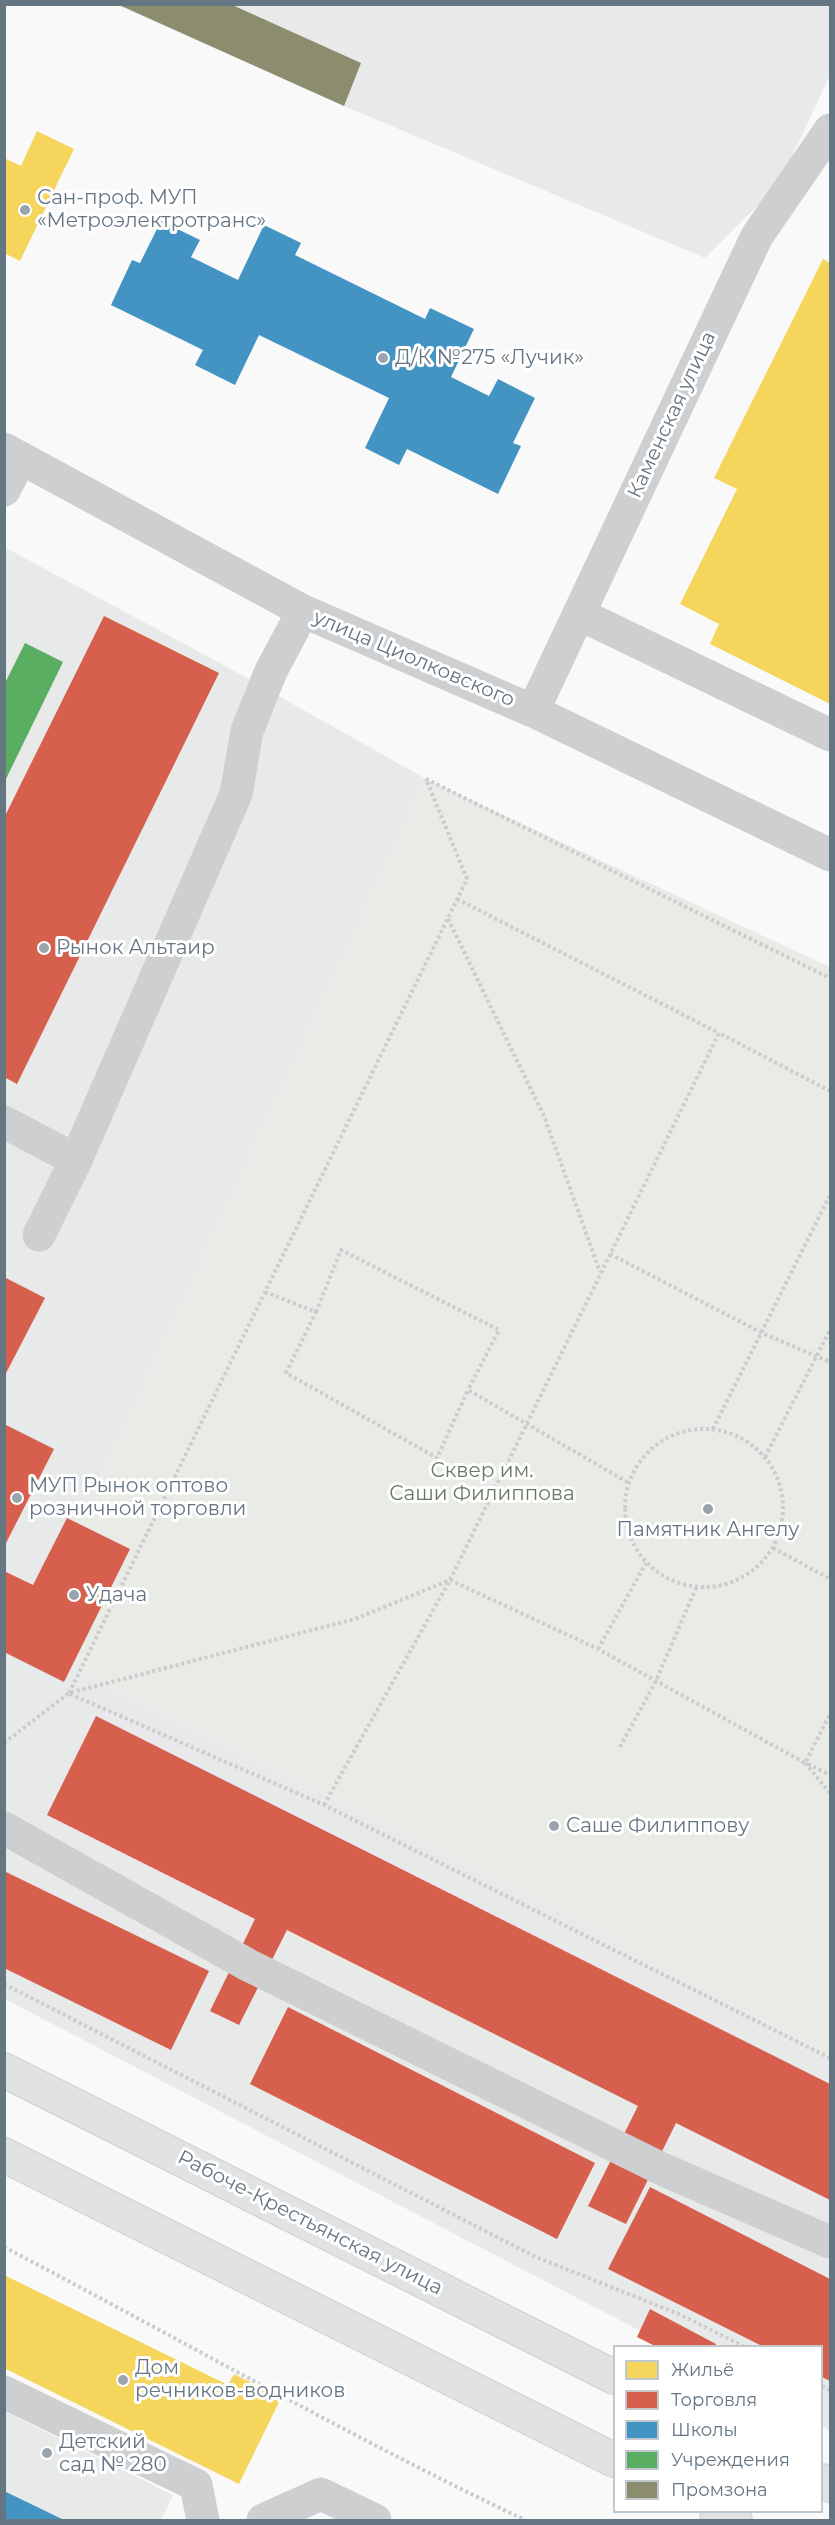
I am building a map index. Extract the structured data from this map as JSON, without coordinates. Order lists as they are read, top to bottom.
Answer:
{
  "streets": {
    "main road": ["Рабоче-Крестьянская улица"],
    "street": ["Каменская улица", "улица Циолковского"]
  },
  "crossings": [
    ["Каменская улица", "улица Циолковского"]
  ],
  "parks": ["Сквер им. Саши Филиппова"],
  "places": [
    "Сан-проф. МУП «Метроэлектротранс»",
    "Д/К №275 «Лучик»",
    "Рынок Альтаир",
    "МУП Рынок оптово розничной торговли",
    "Памятник Ангелу",
    "Удача",
    "Саше Филиппову",
    "Дом речников-водников",
    "Детский сад № 280"
  ],
  "legend": [
    "Жильё",
    "Торговля",
    "Школы",
    "Учреждения",
    "Промзона"
  ]
}
